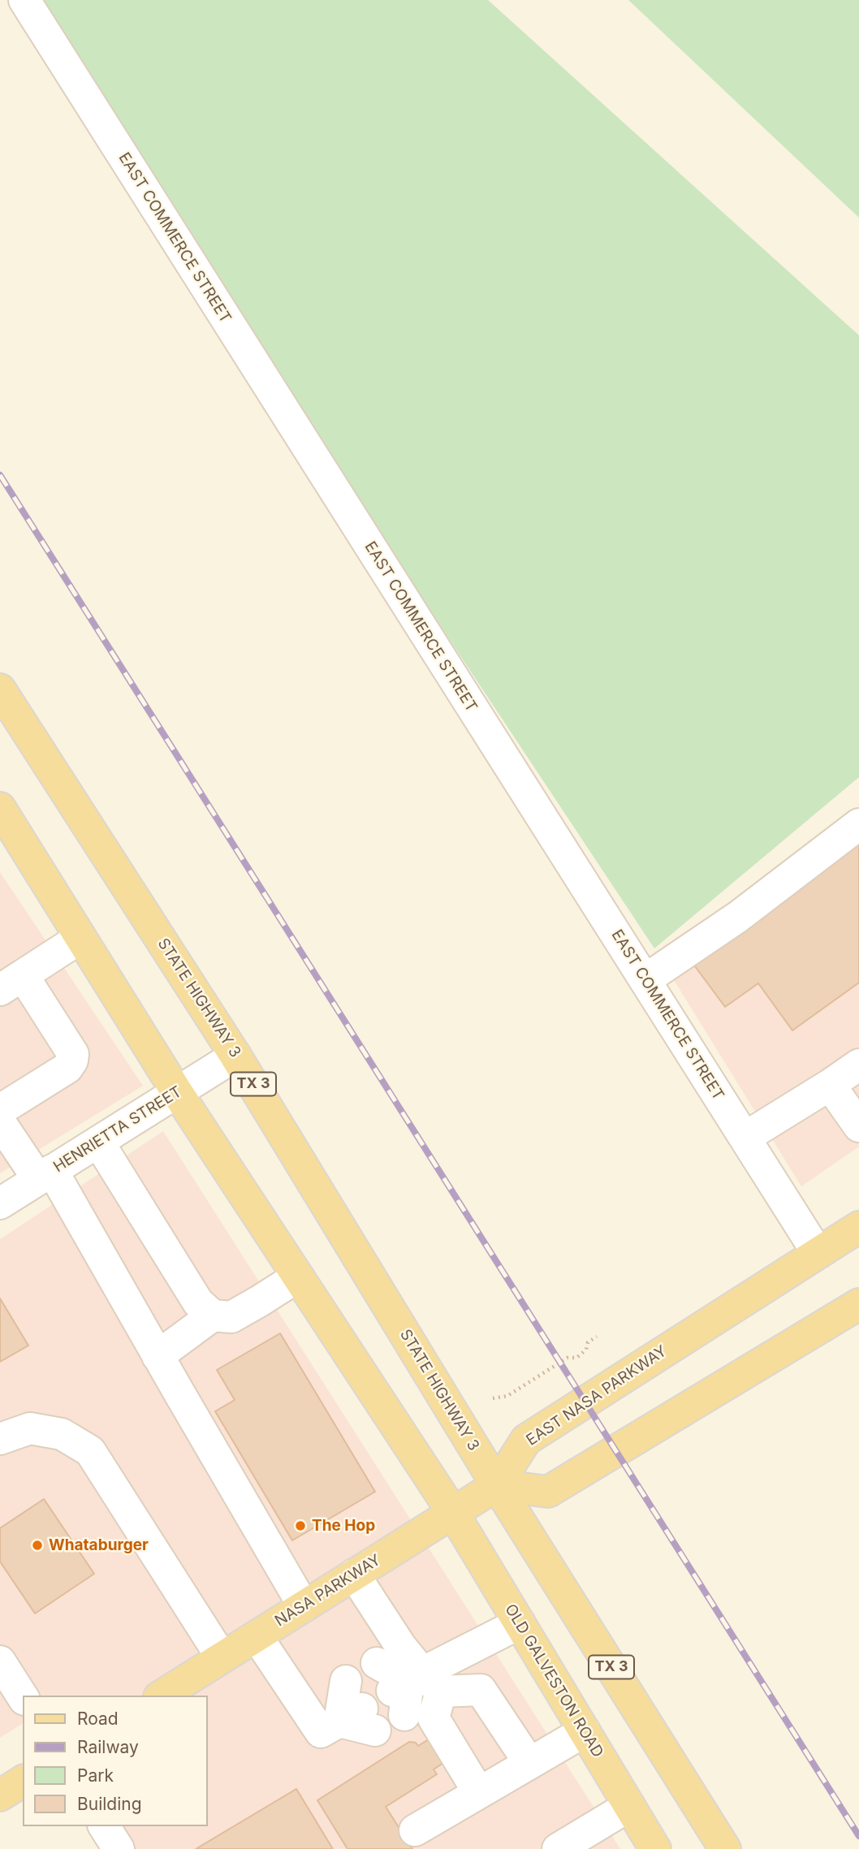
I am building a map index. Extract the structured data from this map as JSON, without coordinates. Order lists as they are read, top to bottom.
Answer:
{
  "streets": {
    "main road": [
      "STATE HIGHWAY 3",
      "TX 3",
      "EAST NASA PARKWAY",
      "NASA PARKWAY",
      "OLD GALVESTON ROAD"
    ],
    "street": ["EAST COMMERCE STREET", "HENRIETTA STREET"]
  },
  "crossings": [
    ["EAST COMMERCE STREET", "EAST NASA PARKWAY"],
    ["STATE HIGHWAY 3", "TX 3"],
    ["STATE HIGHWAY 3", "HENRIETTA STREET"],
    ["STATE HIGHWAY 3", "EAST NASA PARKWAY"],
    ["STATE HIGHWAY 3", "NASA PARKWAY"],
    ["TX 3", "EAST NASA PARKWAY"],
    ["TX 3", "NASA PARKWAY"],
    ["EAST NASA PARKWAY", "NASA PARKWAY"],
    ["NASA PARKWAY", "OLD GALVESTON ROAD"]
  ],
  "places": ["The Hop", "Whataburger"],
  "legend": [
    "Road",
    "Railway",
    "Park",
    "Building"
  ]
}
